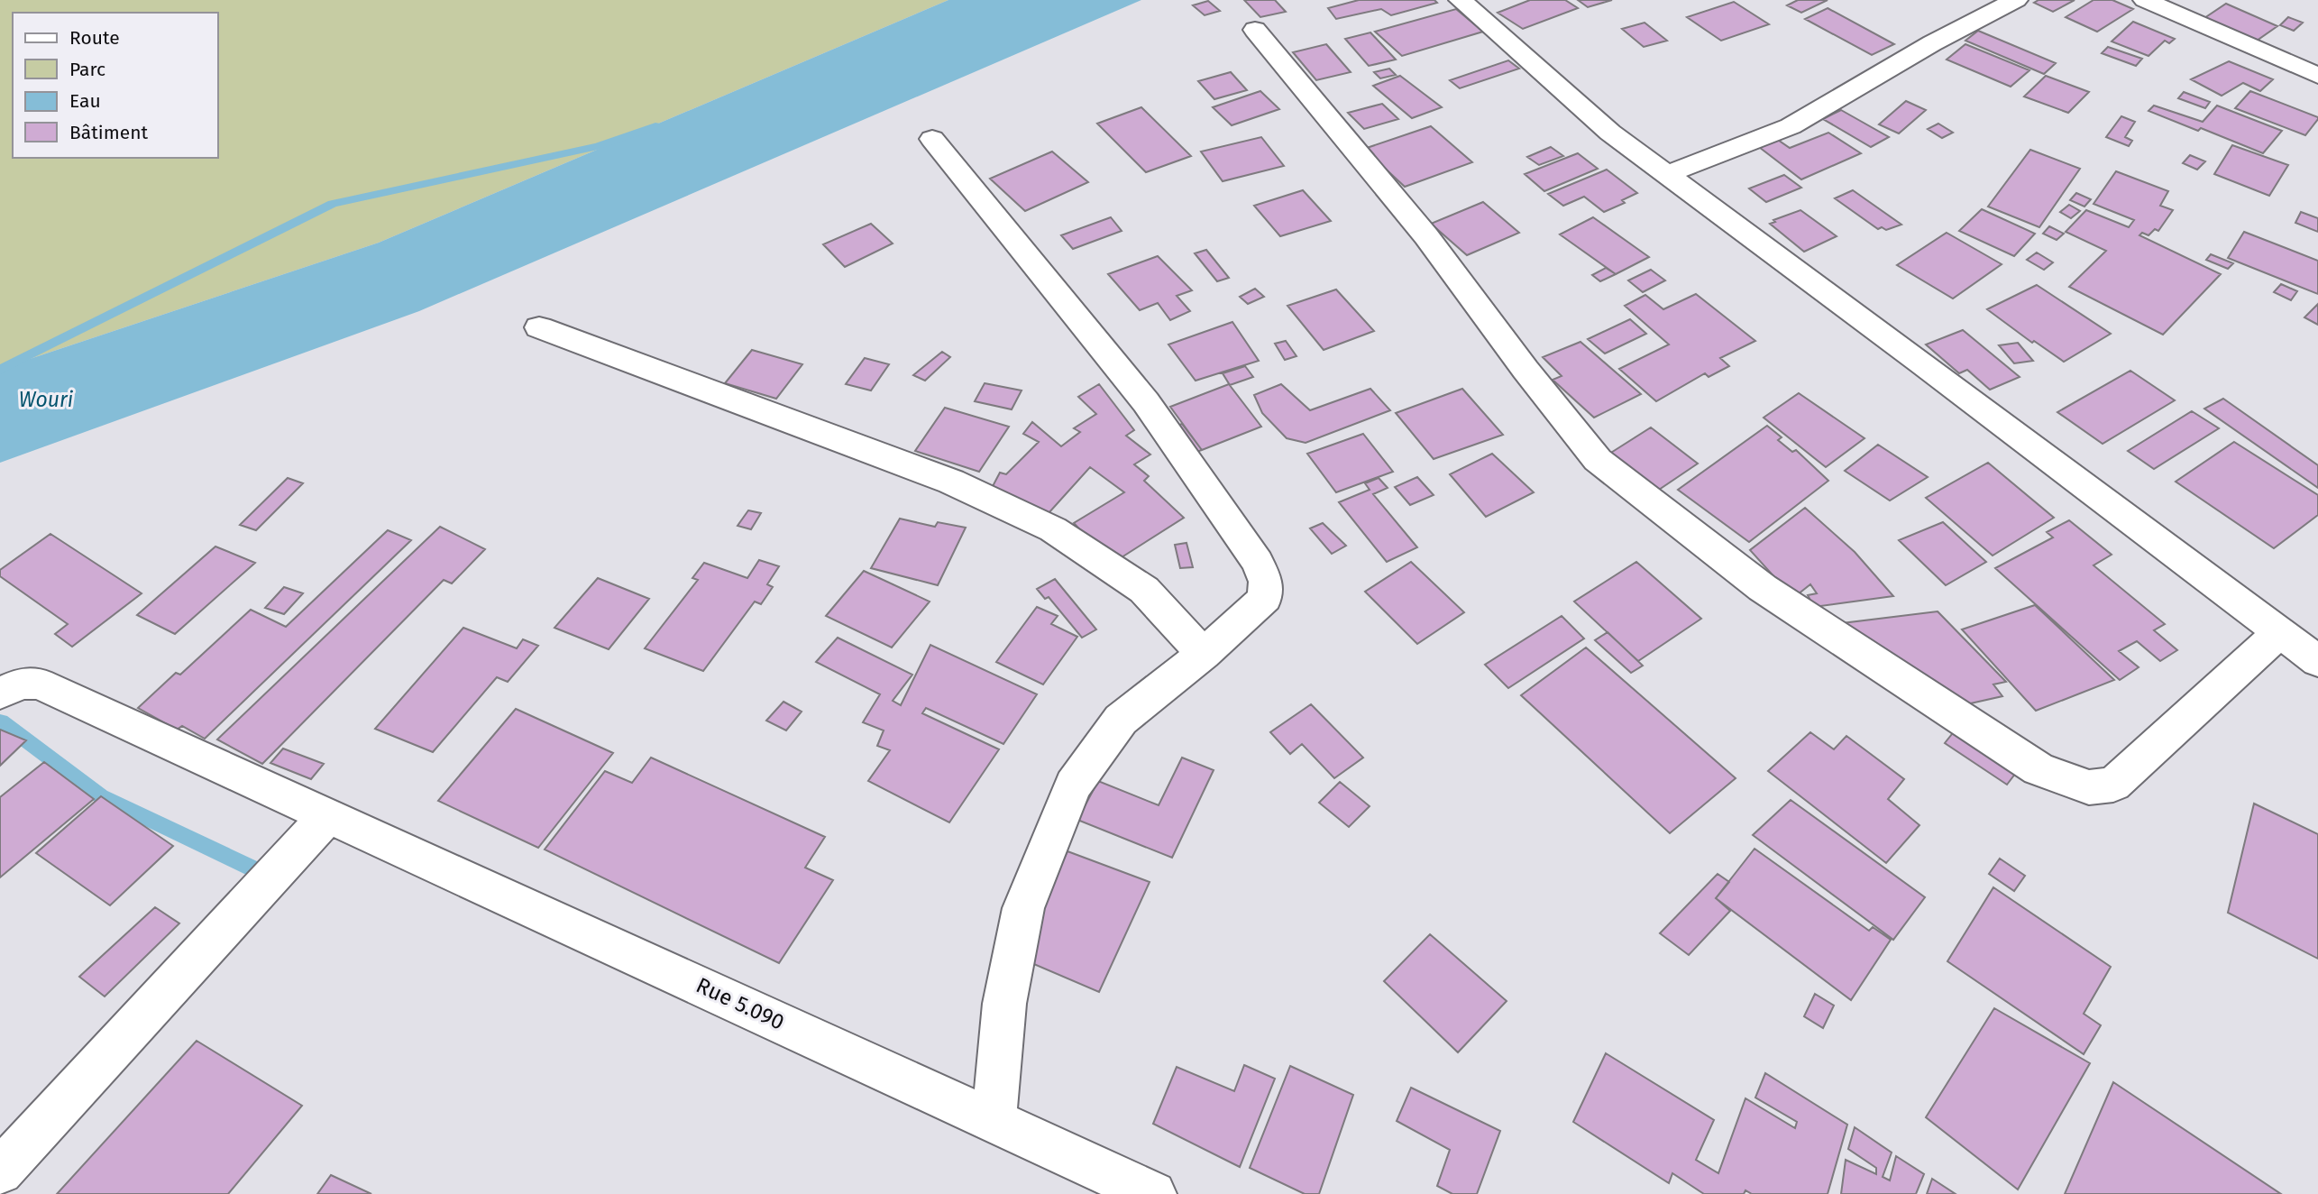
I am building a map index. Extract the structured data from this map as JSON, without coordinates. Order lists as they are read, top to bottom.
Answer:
{
  "streets": {
    "street": ["Rue 5.090"]
  },
  "water": ["Wouri"],
  "legend": [
    "Route",
    "Parc",
    "Eau",
    "Bâtiment"
  ]
}
